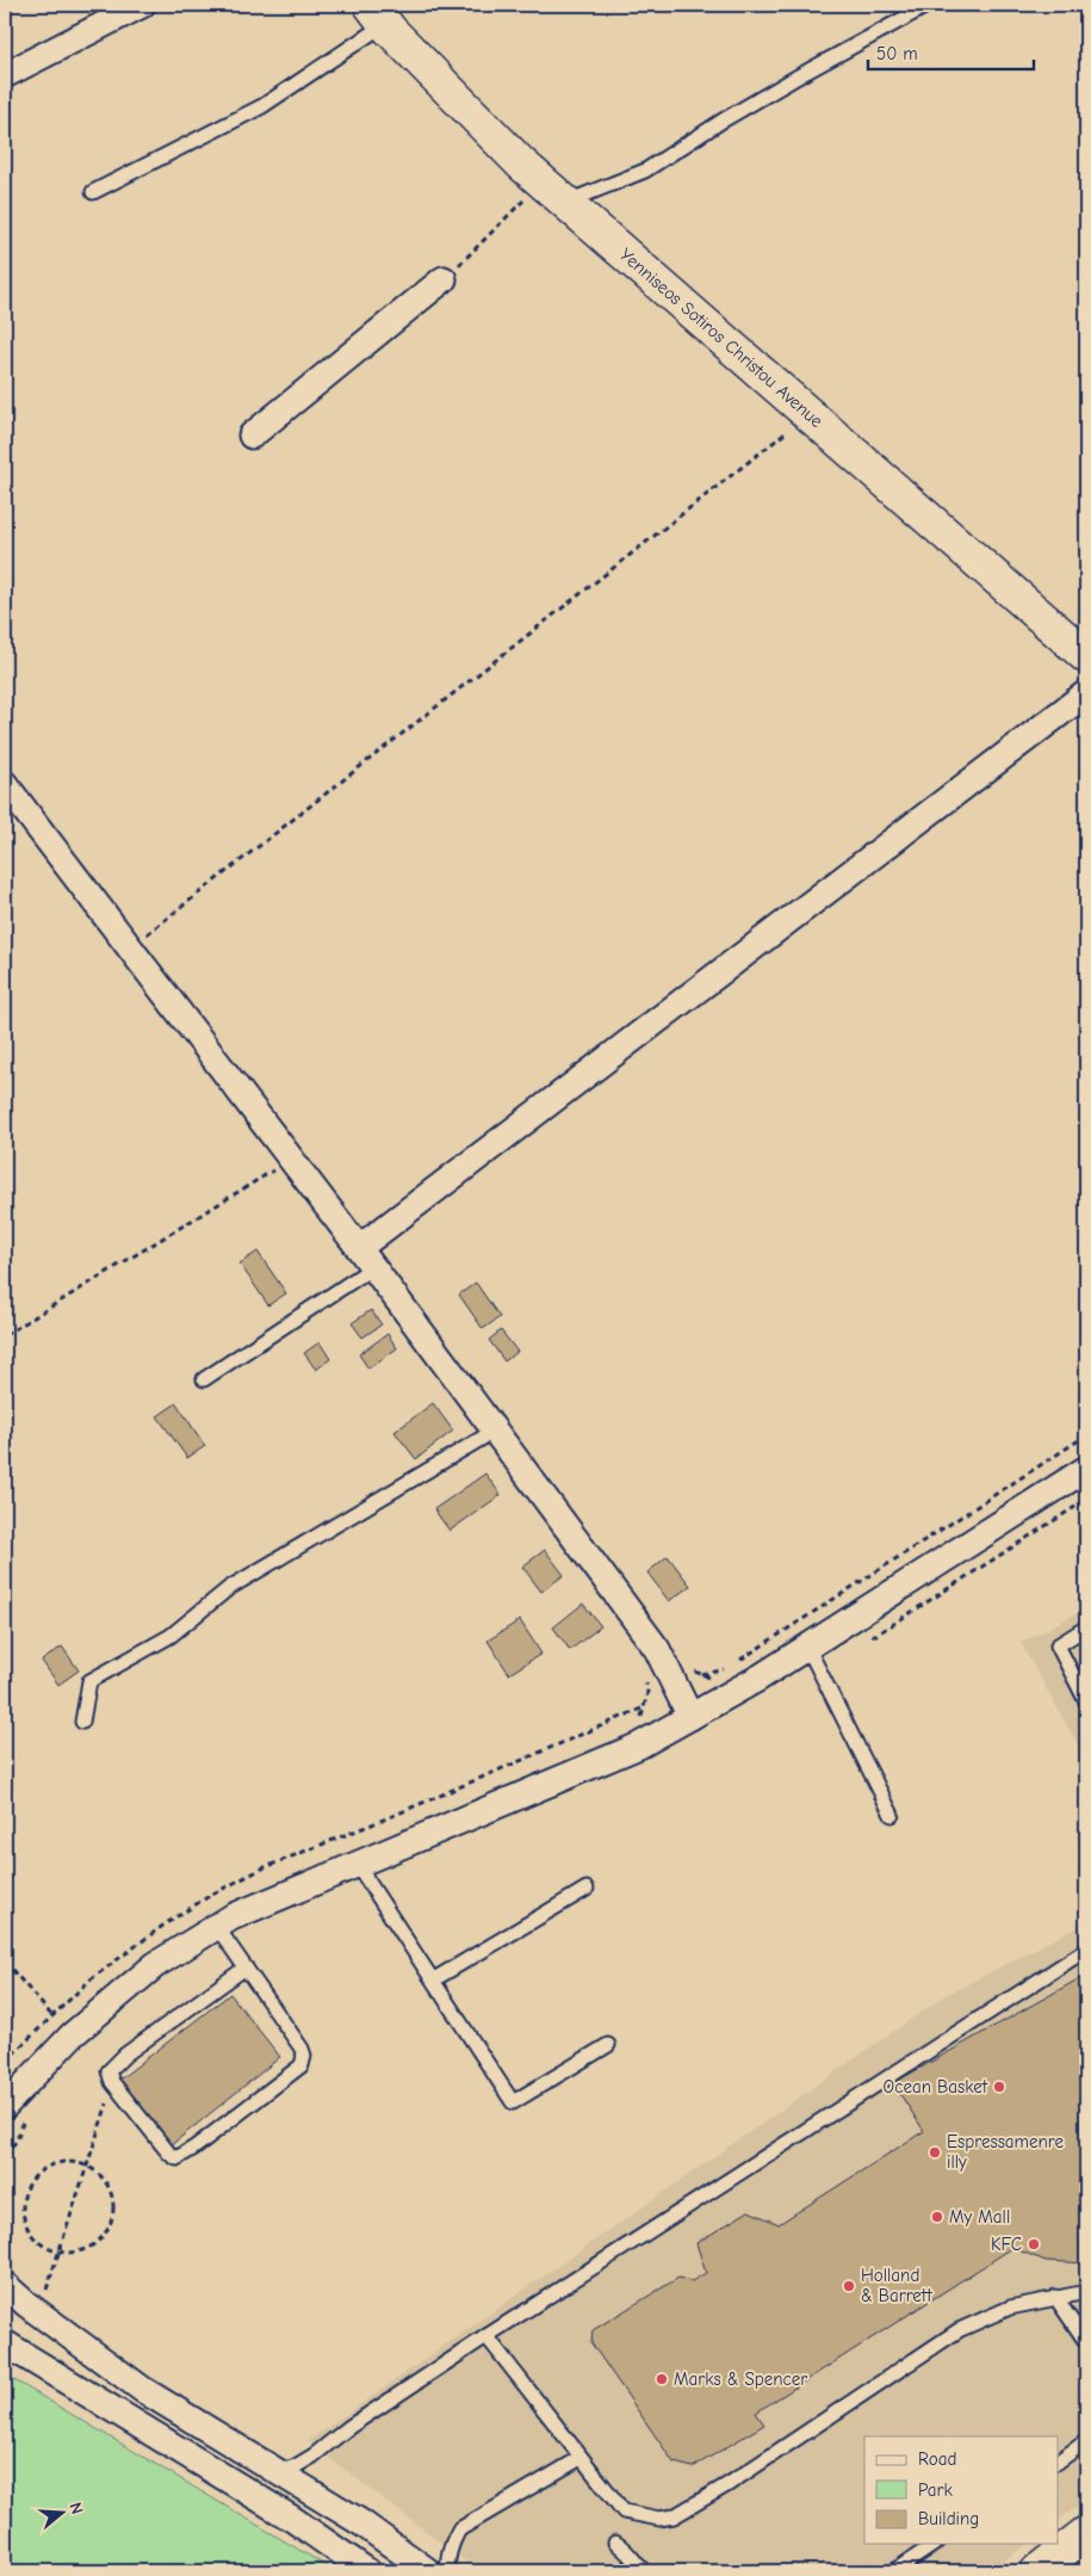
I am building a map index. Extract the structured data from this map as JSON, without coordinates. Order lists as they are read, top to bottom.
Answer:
{
  "streets": {
    "main road": ["Yenniseos Sotiros Christou Avenue"]
  },
  "places": [
    "Ocean Basket",
    "Espressamenre illy",
    "My Mall",
    "KFC",
    "Holland & Barrett",
    "Marks & Spencer"
  ],
  "legend": ["Road", "Park", "Building"],
  "scale_bar": "50 m",
  "north": "right"
}
